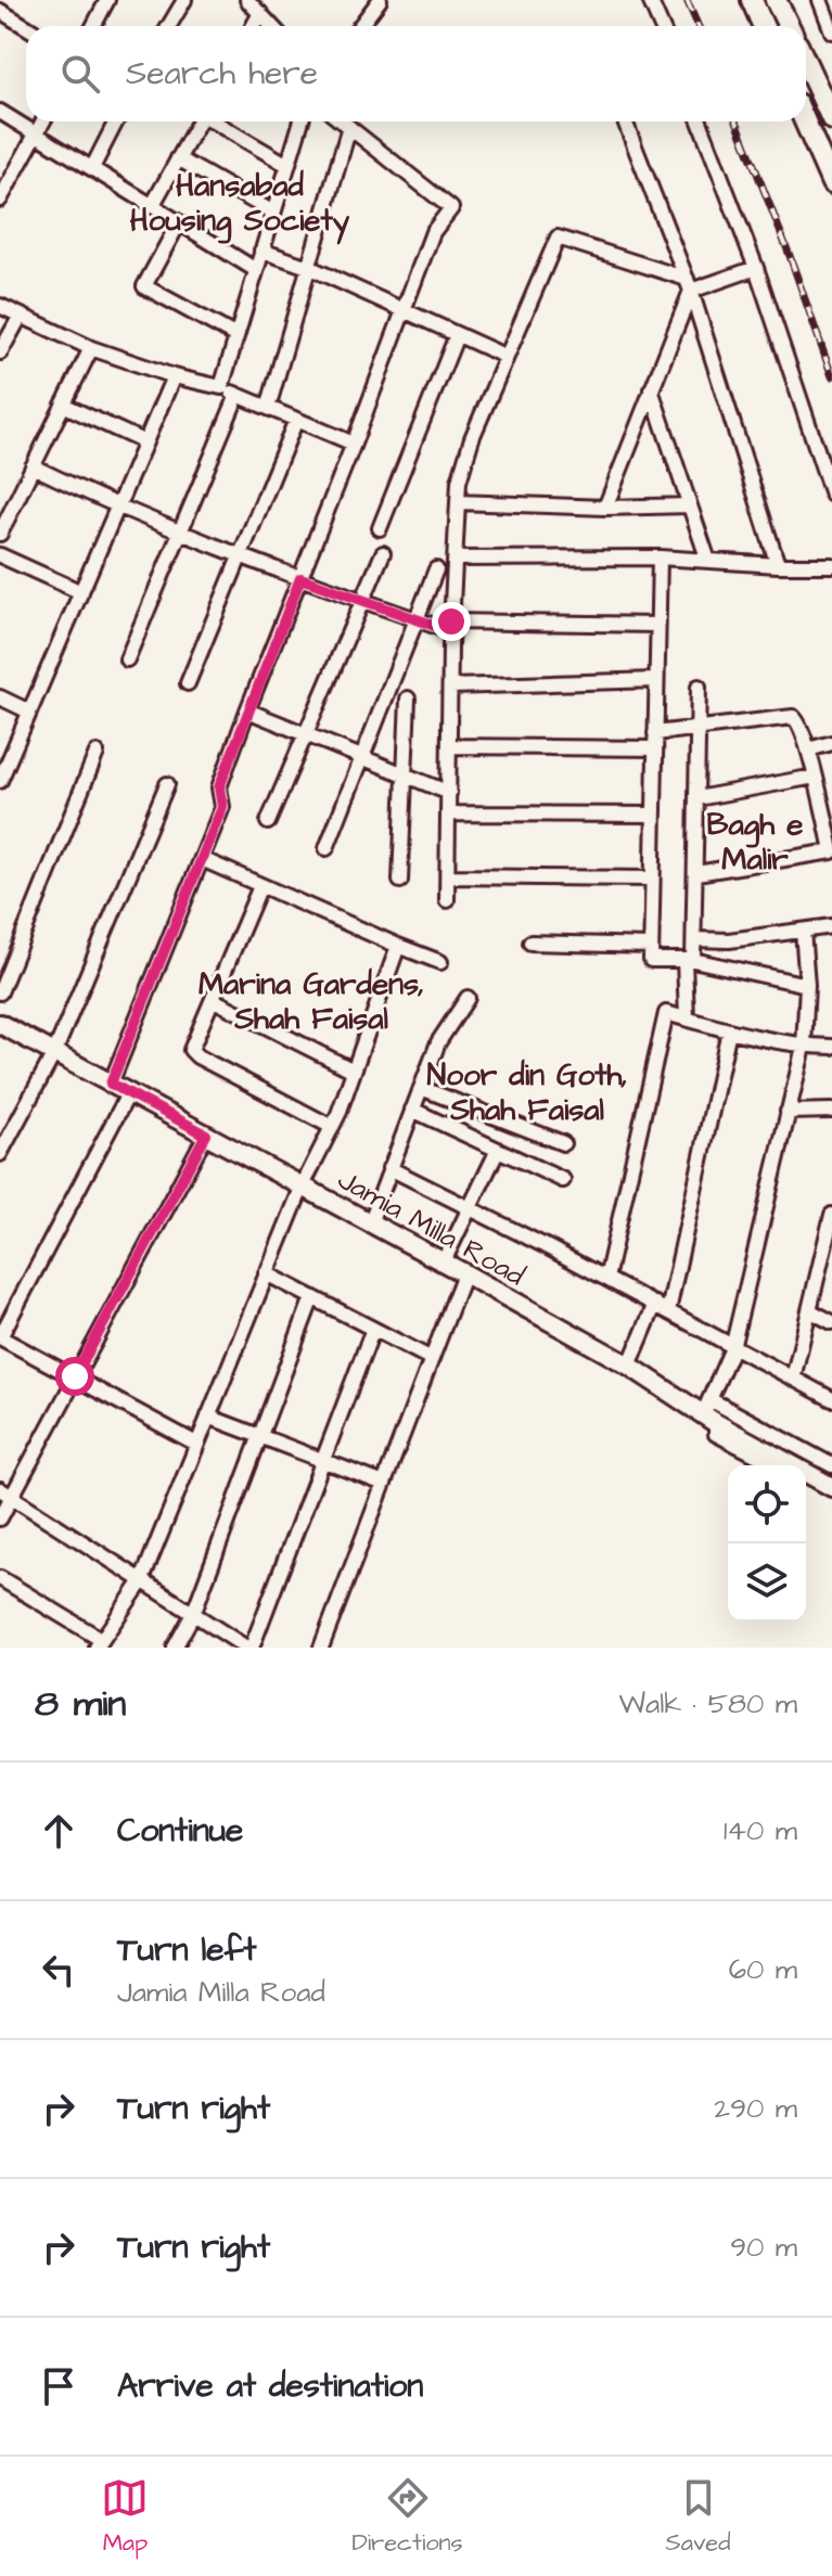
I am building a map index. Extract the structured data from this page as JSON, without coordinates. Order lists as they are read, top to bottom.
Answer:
{
  "streets": {
    "main road": ["Jamia Milla Road"]
  },
  "districts": [
    "Hansabad Housing Society",
    "Bagh e Malir",
    "Marina Gardens, Shah Faisal",
    "Noor din Goth, Shah Faisal"
  ],
  "page": {
    "search": "Search here",
    "heading": ["8 min", "Walk · 580 m"],
    "list": [
      ["Continue", "140 m"],
      ["Turn left", "Jamia Milla Road", "60 m"],
      ["Turn right", "290 m"],
      ["Turn right", "90 m"],
      "Arrive at destination"
    ],
    "nav": ["Map", "Directions", "Saved"]
  }
}
